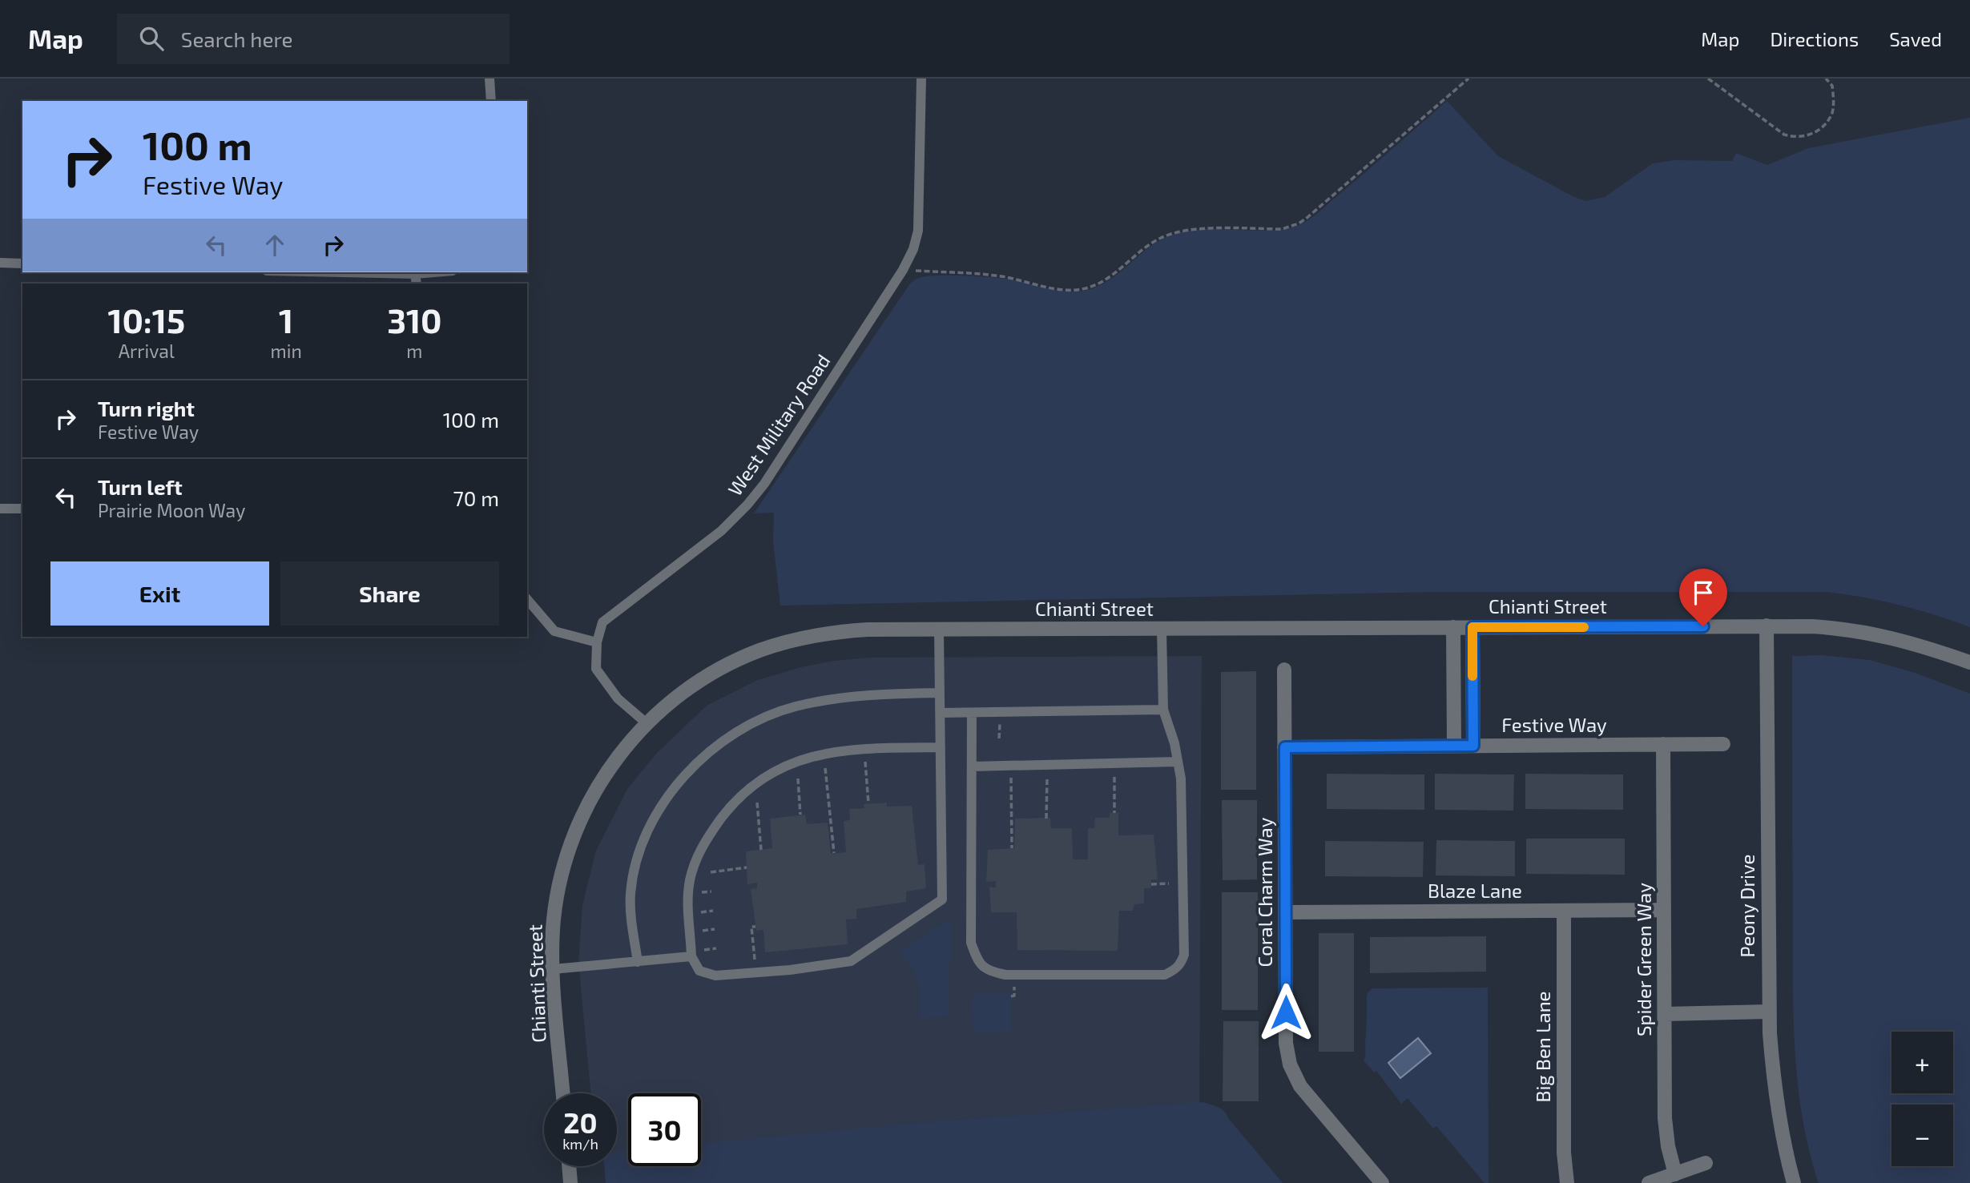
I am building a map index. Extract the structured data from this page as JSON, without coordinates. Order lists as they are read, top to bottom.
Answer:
{
  "streets": {
    "street": [
      "Chianti Street",
      "Festive Way",
      "Blaze Lane",
      "Coral Charm Way",
      "Peony Drive",
      "Spider Green Way",
      "Big Ben Lane"
    ],
    "lane": ["West Military Road"]
  },
  "crossings": [
    ["West Military Road", "Chianti Street"],
    ["Chianti Street", "Peony Drive"],
    ["Festive Way", "Coral Charm Way"],
    ["Festive Way", "Spider Green Way"],
    ["Blaze Lane", "Coral Charm Way"],
    ["Blaze Lane", "Spider Green Way"],
    ["Blaze Lane", "Big Ben Lane"]
  ],
  "page": {
    "header": "Map",
    "search": "Search here",
    "nav": ["Map", "Directions", "Saved"],
    "turn": ["100 m", "Festive Way"],
    "eta": [
      "10:15",
      "Arrival",
      "1",
      "min",
      "310",
      "m"
    ],
    "list": [
      {
        "name": "Turn right",
        "note": "Festive Way",
        "value": "100 m"
      },
      {
        "name": "Turn left",
        "note": "Prairie Moon Way",
        "value": "70 m"
      }
    ],
    "buttons": ["Exit", "Share"],
    "map_buttons": ["+", "−"],
    "speed": "20 km/h",
    "limit": "30"
  }
}
